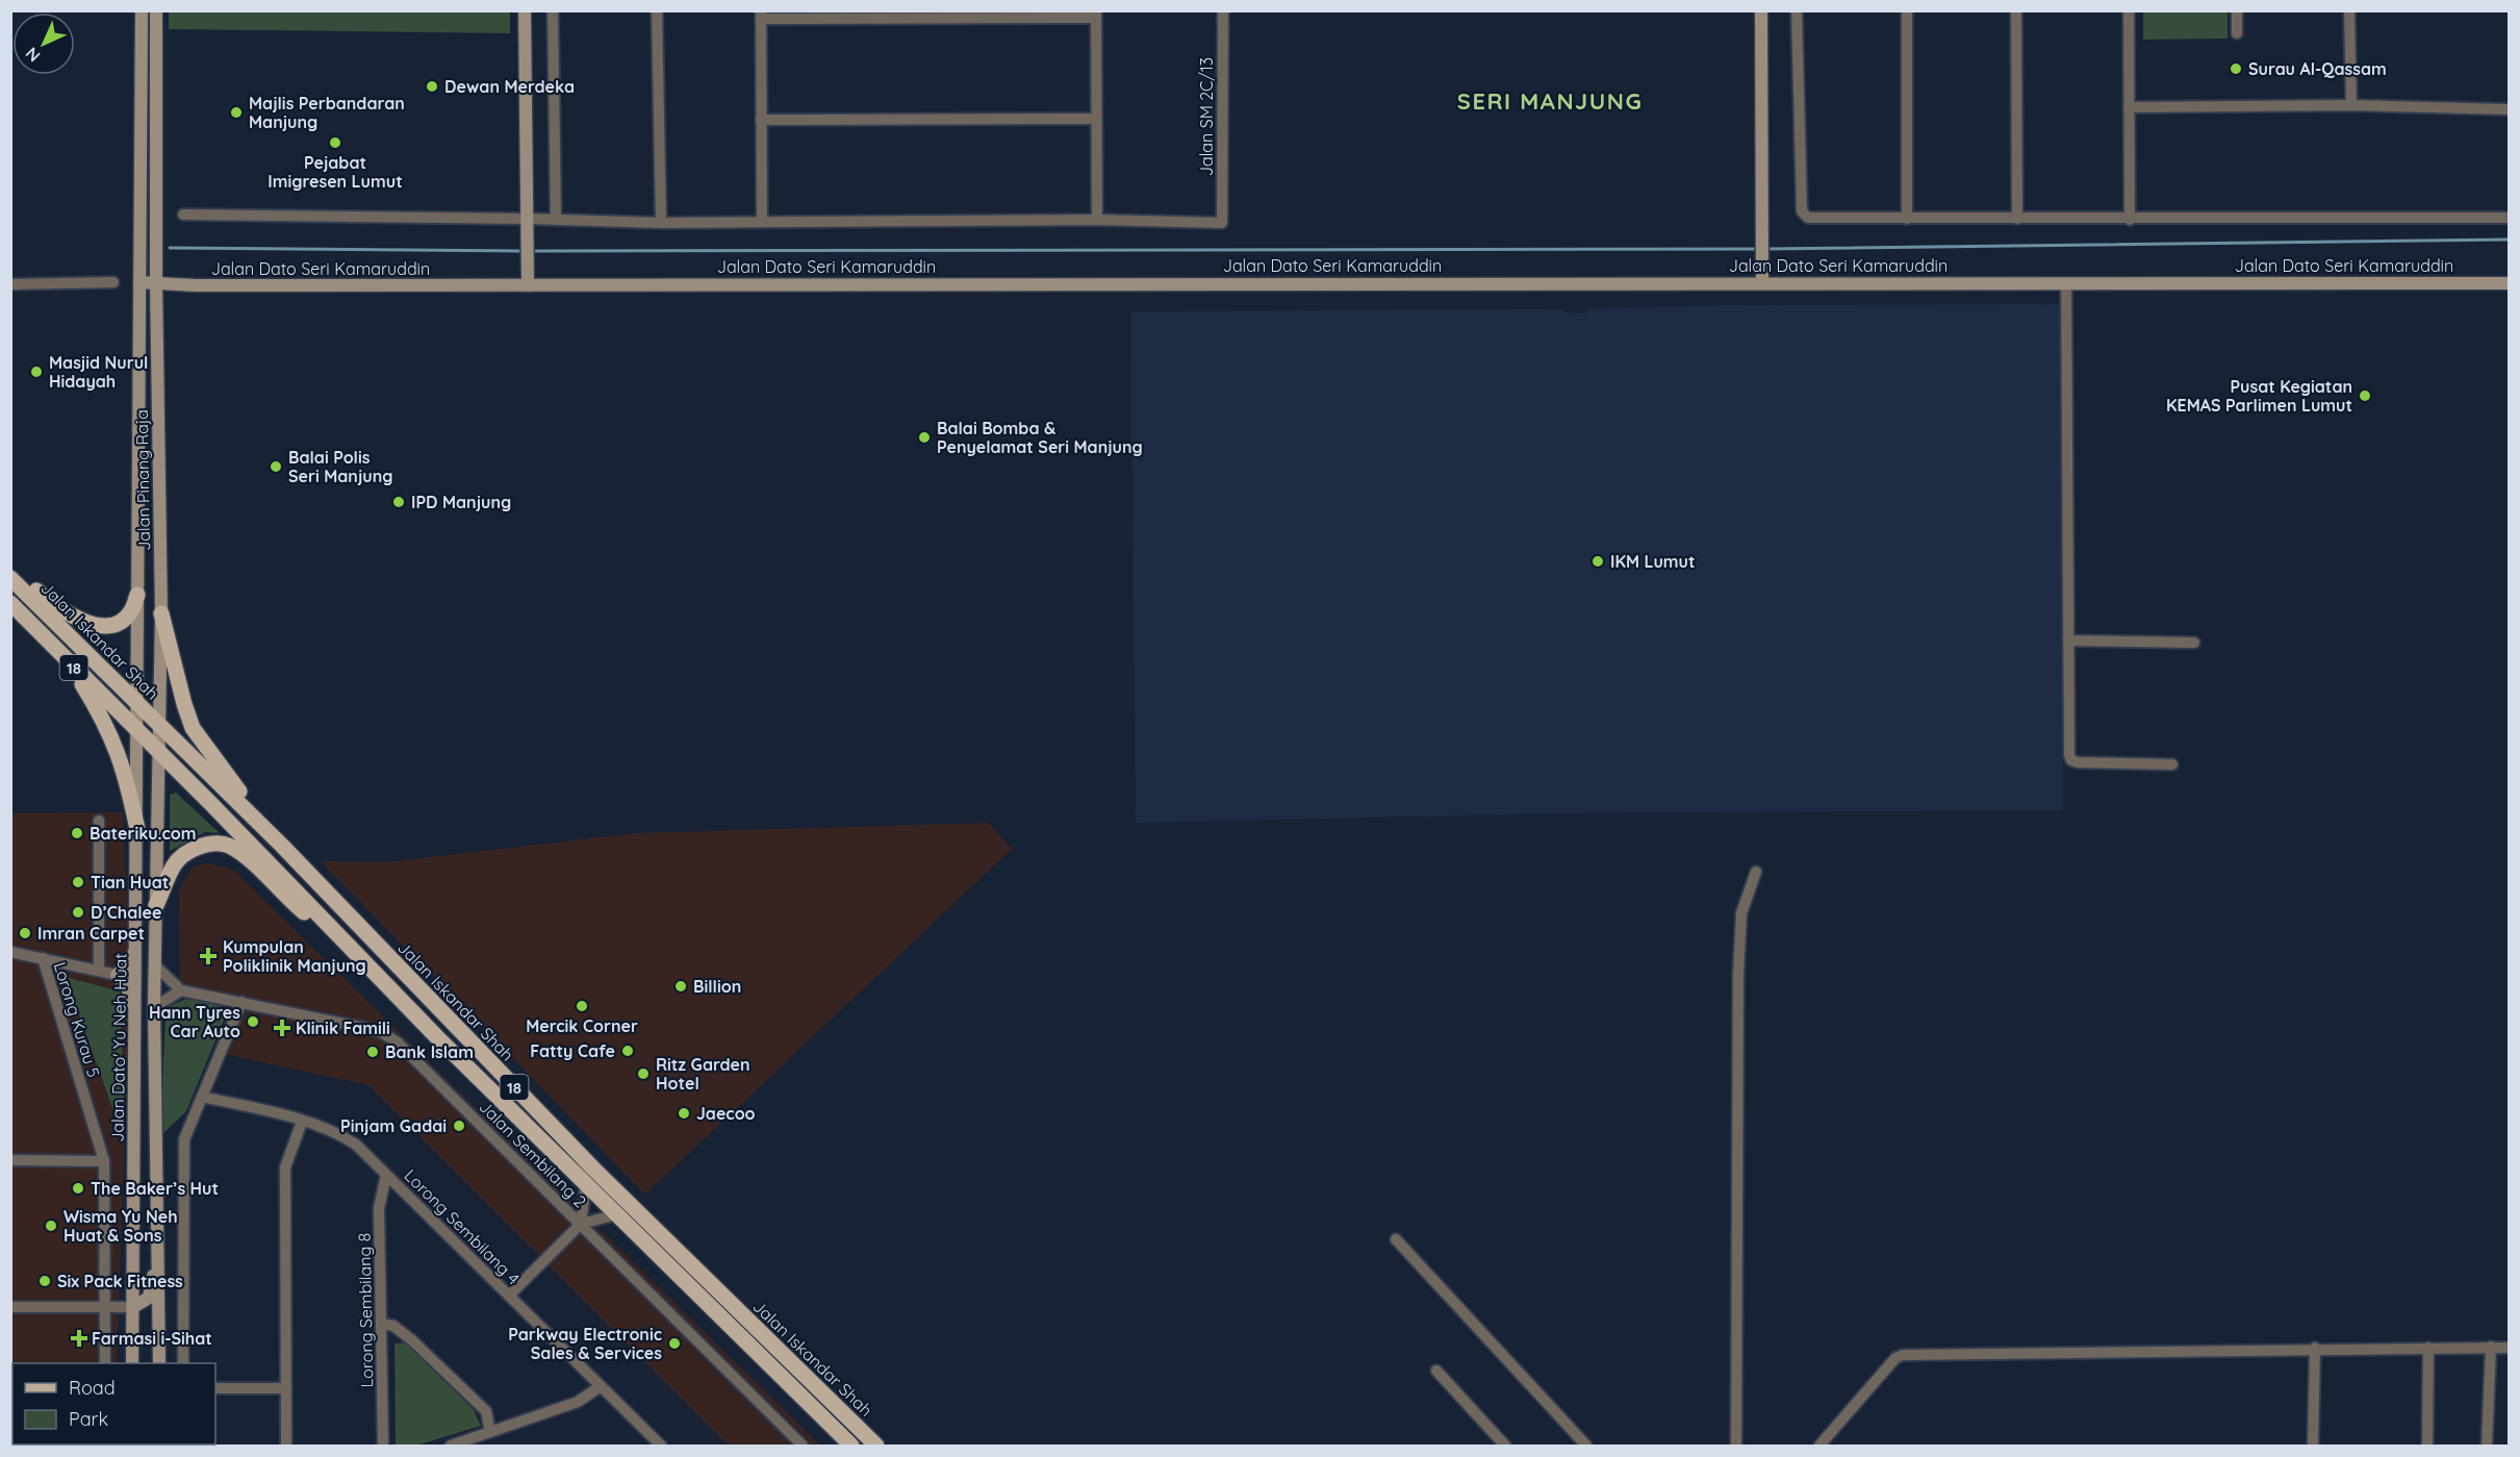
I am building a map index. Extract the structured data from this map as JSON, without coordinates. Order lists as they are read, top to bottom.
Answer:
{
  "streets": {
    "main road": [
      "Jalan Dato Seri Kamaruddin",
      "Jalan Pinang Raja",
      "Jalan Iskandar Shah",
      "18",
      "Jalan Dato' Yu Neh Huat"
    ],
    "street": [
      "Jalan SM 2C/13",
      "Lorong Kurau 5",
      "Jalan Sembilang 2",
      "Lorong Sembilang 4",
      "Lorong Sembilang 8"
    ]
  },
  "crossings": [
    ["Jalan Dato Seri Kamaruddin", "Jalan Pinang Raja"],
    ["Jalan Pinang Raja", "Jalan Iskandar Shah"],
    ["Jalan Pinang Raja", "Jalan Dato' Yu Neh Huat"],
    ["Jalan Iskandar Shah", "Jalan Dato' Yu Neh Huat"],
    ["Lorong Kurau 5", "Jalan Dato' Yu Neh Huat"],
    ["Lorong Sembilang 4", "Lorong Sembilang 8"]
  ],
  "districts": ["SERI MANJUNG"],
  "places": {
    "other": [
      "Surau Al-Qassam",
      "Dewan Merdeka",
      "Majlis Perbandaran Manjung",
      "Pejabat Imigresen Lumut",
      "Masjid Nurul Hidayah",
      "Pusat Kegiatan KEMAS Parlimen Lumut",
      "Balai Bomba & Penyelamat Seri Manjung",
      "Balai Polis Seri Manjung",
      "IPD Manjung",
      "IKM Lumut",
      "Bateriku.com",
      "Tian Huat",
      "D’Chalee",
      "Imran Carpet",
      "Billion",
      "Mercik Corner",
      "Hann Tyres Car Auto",
      "Fatty Cafe",
      "Bank Islam",
      "Ritz Garden Hotel",
      "Jaecoo",
      "Pinjam Gadai",
      "The Baker’s Hut",
      "Wisma Yu Neh Huat & Sons",
      "Six Pack Fitness",
      "Parkway Electronic Sales & Services"
    ],
    "health": ["Kumpulan Poliklinik Manjung", "Klinik Famili", "Farmasi i-Sihat"]
  },
  "legend": ["Road", "Park"],
  "north": "bottom left"
}
